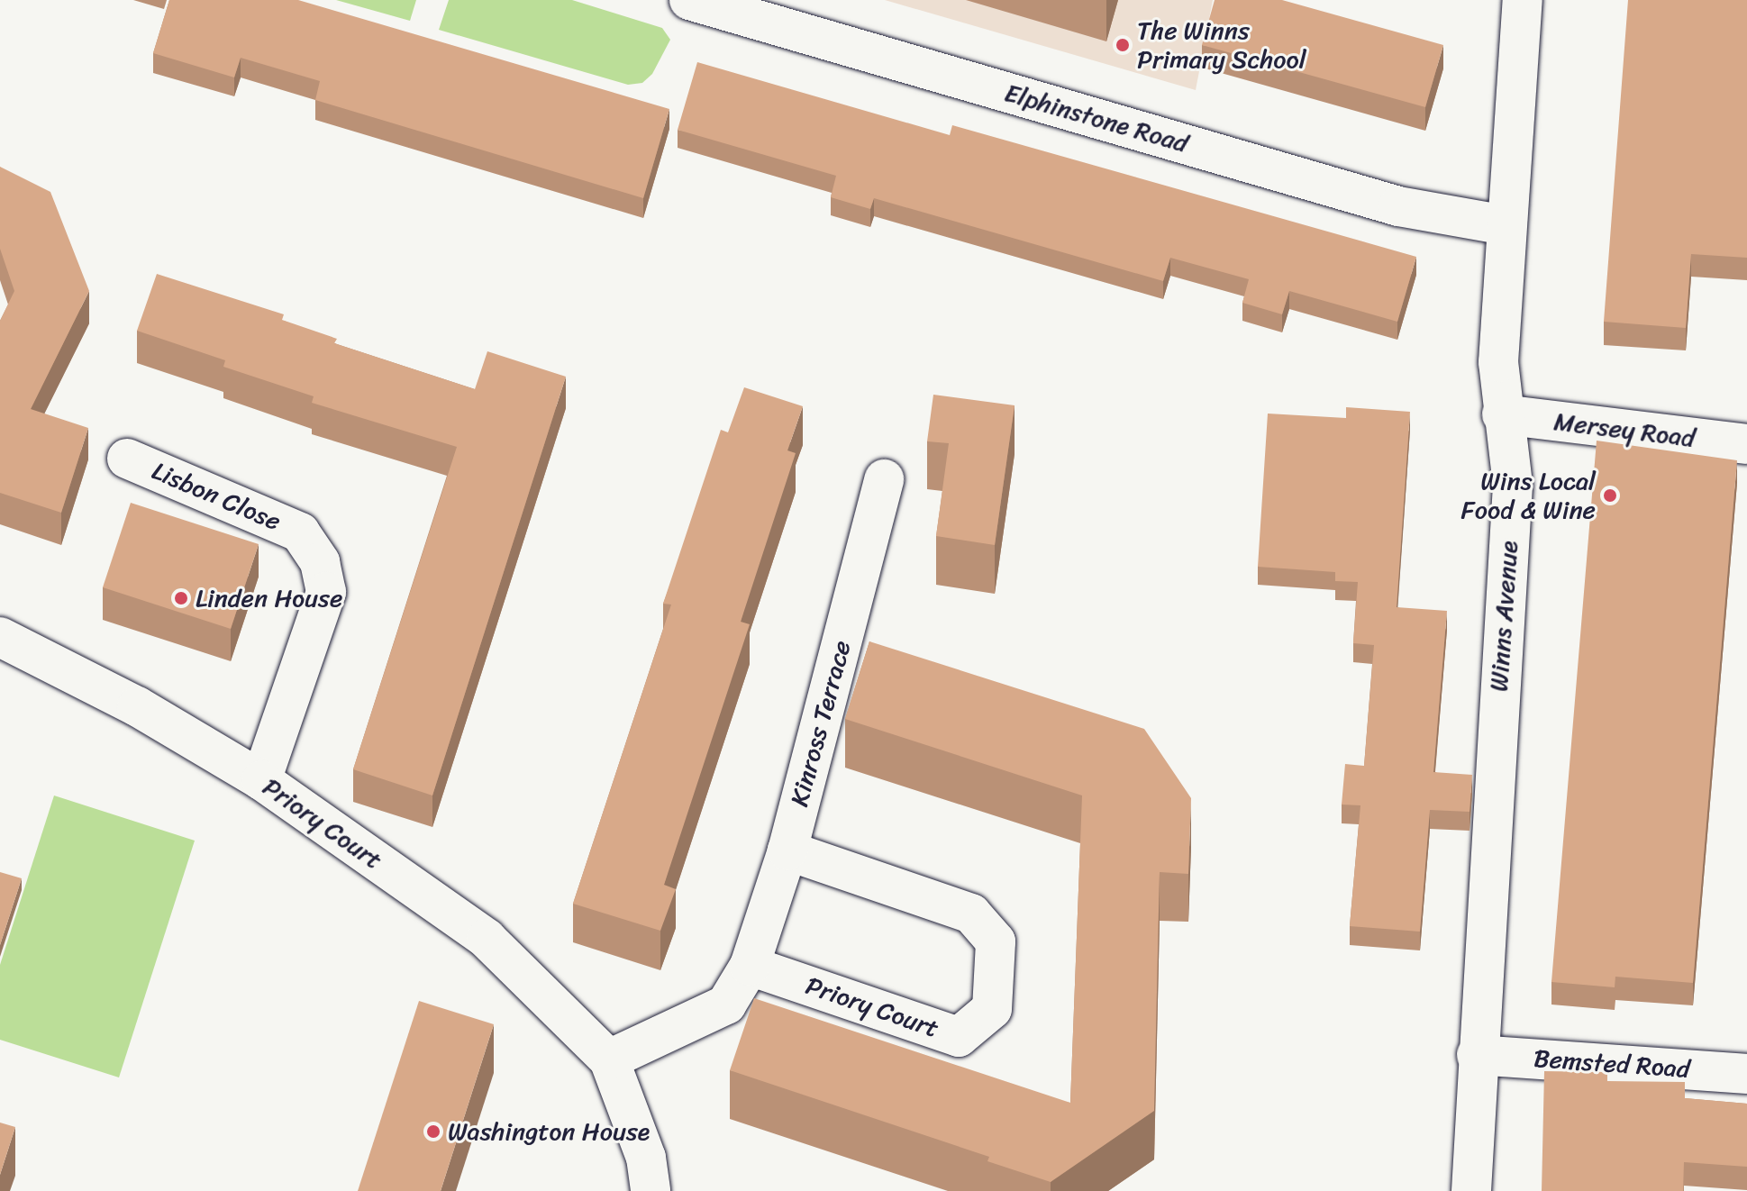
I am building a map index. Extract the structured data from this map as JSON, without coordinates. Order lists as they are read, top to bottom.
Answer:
{
  "streets": {
    "street": [
      "Elphinstone Road",
      "Mersey Road",
      "Lisbon Close",
      "Winns Avenue",
      "Kinross Terrace",
      "Priory Court",
      "Bemsted Road"
    ]
  },
  "crossings": [
    ["Elphinstone Road", "Winns Avenue"],
    ["Mersey Road", "Winns Avenue"],
    ["Lisbon Close", "Priory Court"],
    ["Winns Avenue", "Bemsted Road"],
    ["Kinross Terrace", "Priory Court"]
  ],
  "places": [
    "The Winns Primary School",
    "Wins Local Food & Wine",
    "Linden House",
    "Washington House"
  ]
}
